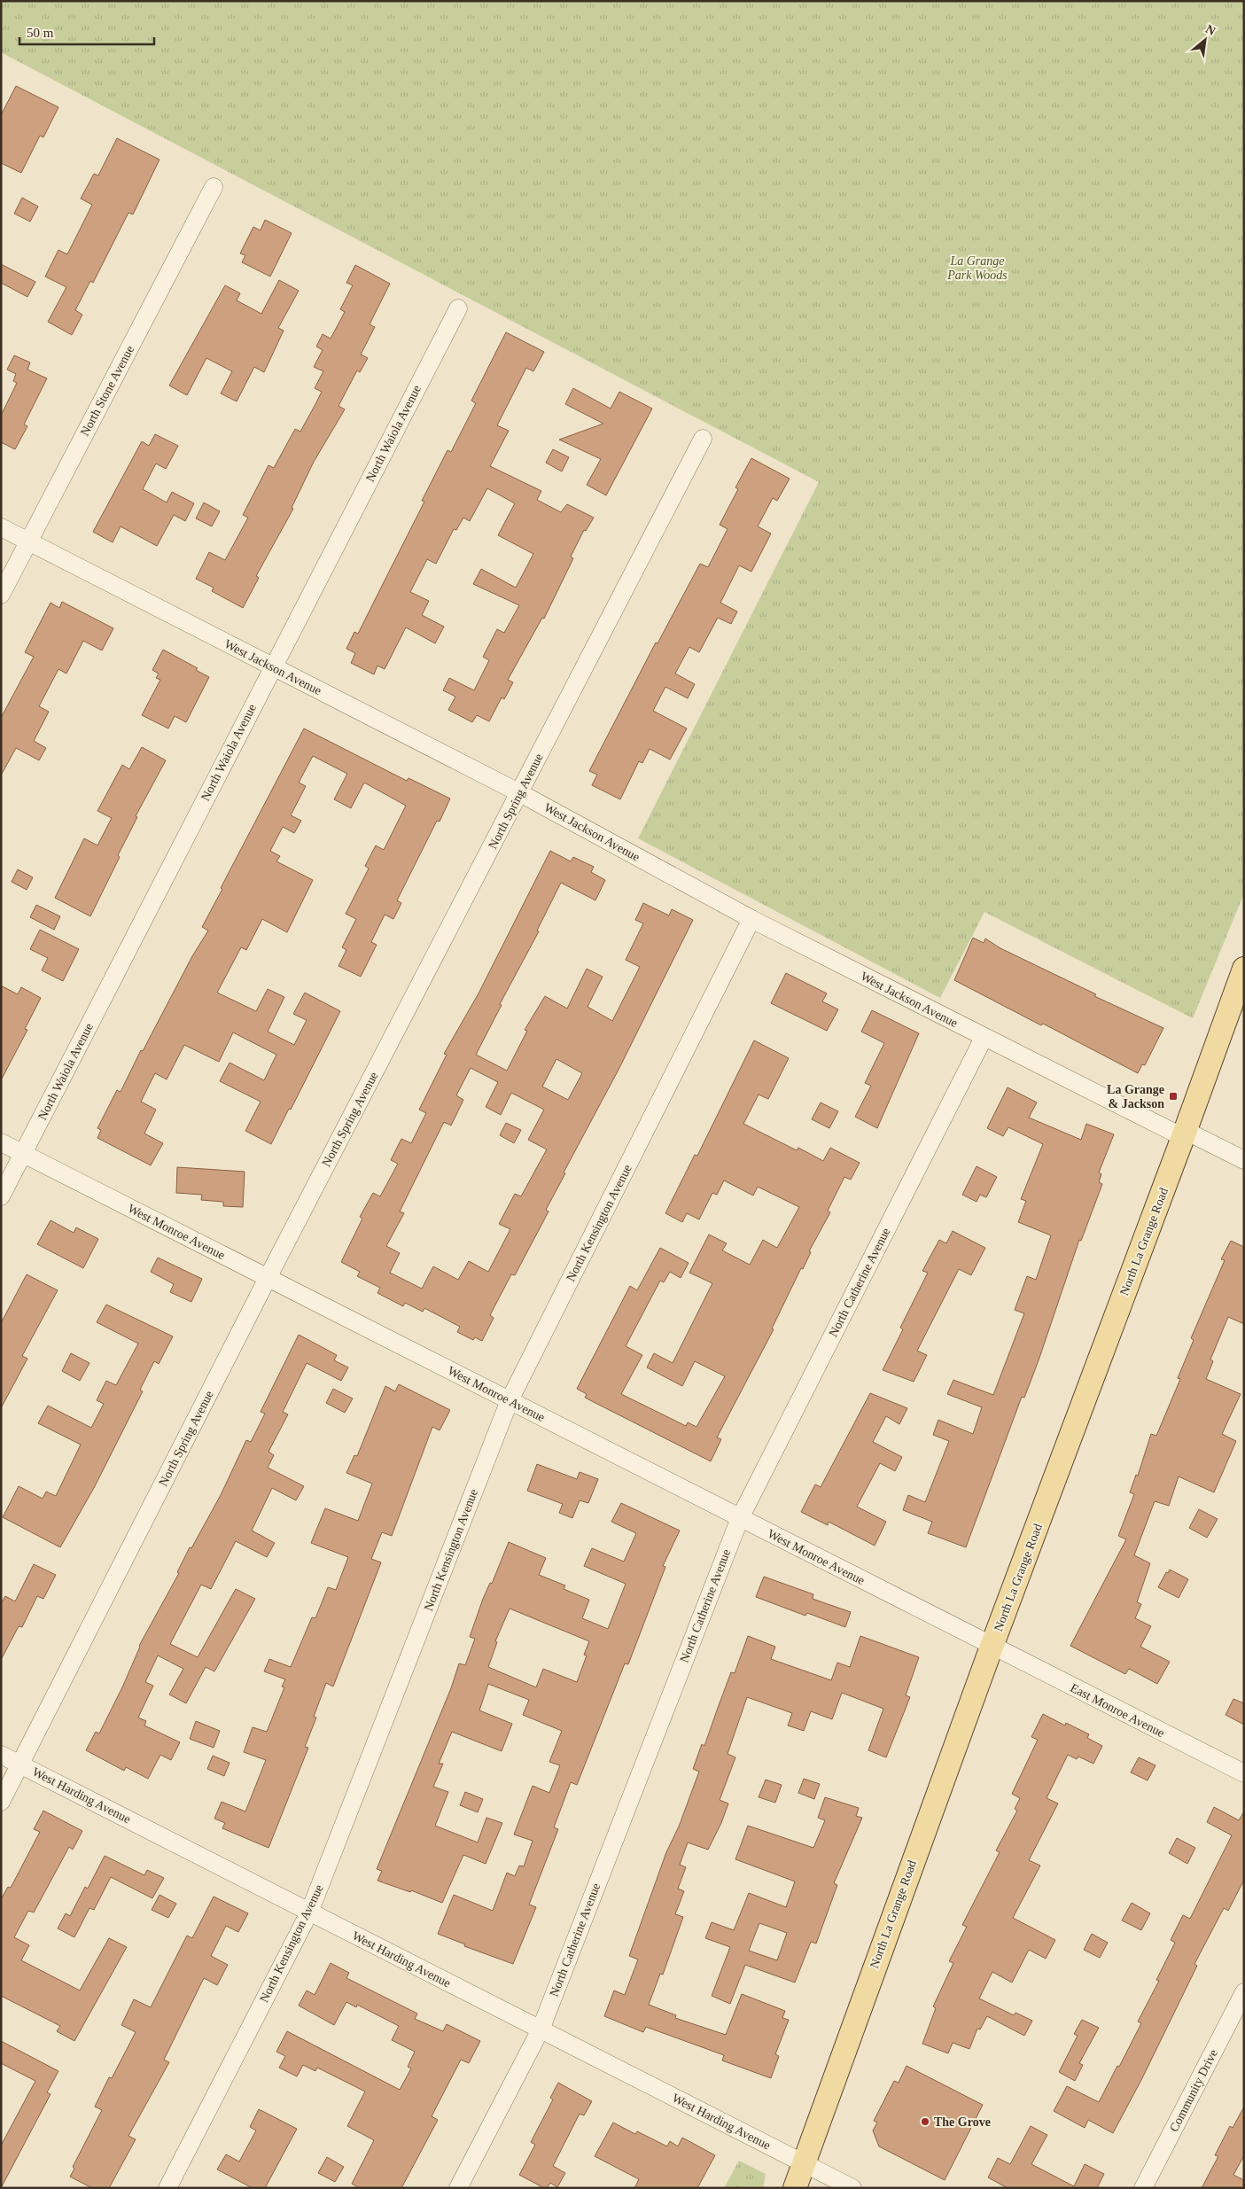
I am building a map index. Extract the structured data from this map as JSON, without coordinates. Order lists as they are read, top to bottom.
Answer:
{
  "streets": {
    "main road": ["North La Grange Road"],
    "street": [
      "North Stone Avenue",
      "North Waiola Avenue",
      "West Jackson Avenue",
      "North Spring Avenue",
      "North Kensington Avenue",
      "West Monroe Avenue",
      "North Catherine Avenue",
      "East Monroe Avenue",
      "West Harding Avenue",
      "Community Drive"
    ]
  },
  "crossings": [
    ["North Stone Avenue", "West Jackson Avenue"],
    ["North Waiola Avenue", "West Jackson Avenue"],
    ["North Waiola Avenue", "West Monroe Avenue"],
    ["West Jackson Avenue", "North Spring Avenue"],
    ["West Jackson Avenue", "North Kensington Avenue"],
    ["West Jackson Avenue", "North La Grange Road"],
    ["West Jackson Avenue", "North Catherine Avenue"],
    ["North Spring Avenue", "West Monroe Avenue"],
    ["North Spring Avenue", "West Harding Avenue"],
    ["North Kensington Avenue", "West Monroe Avenue"],
    ["North Kensington Avenue", "West Harding Avenue"],
    ["West Monroe Avenue", "North La Grange Road"],
    ["West Monroe Avenue", "North Catherine Avenue"],
    ["West Monroe Avenue", "East Monroe Avenue"],
    ["North La Grange Road", "East Monroe Avenue"],
    ["North La Grange Road", "West Harding Avenue"],
    ["North Catherine Avenue", "West Harding Avenue"]
  ],
  "parks": ["La Grange Park Woods"],
  "places": {
    "transit": ["La Grange & Jackson"],
    "other": ["The Grove"]
  },
  "scale_bar": "50 m",
  "north": "top right"
}
